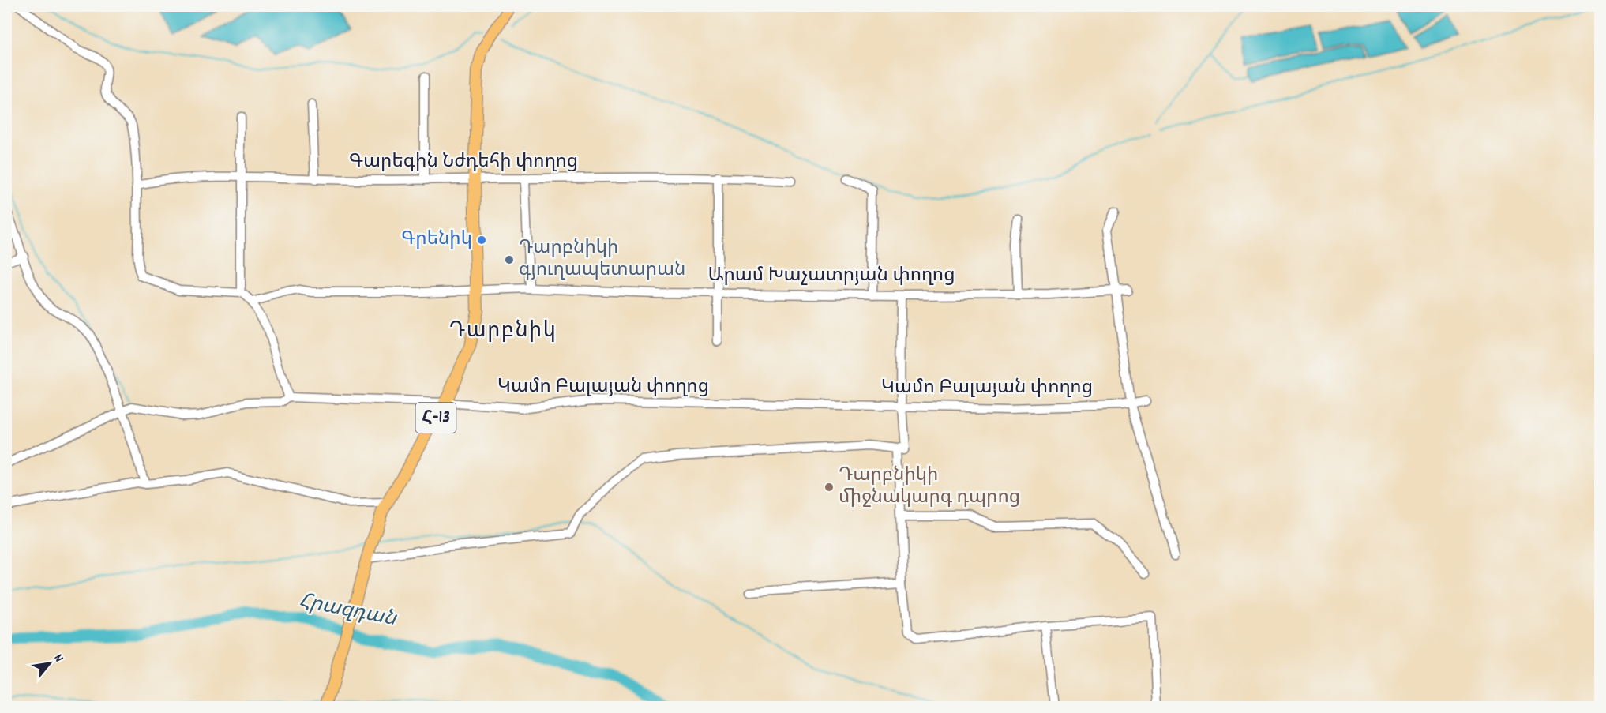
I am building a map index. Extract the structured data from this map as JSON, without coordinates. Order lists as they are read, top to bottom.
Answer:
{
  "streets": {
    "main road": ["Հ-13"],
    "street": ["Գարեգին Նժդեհի փողոց", "Արամ Խաչատրյան փողոց", "Կամո Բալայան փողոց"]
  },
  "crossings": [
    ["Գարեգին Նժդեհի փողոց", "Հ-13"],
    ["Արամ Խաչատրյան փողոց", "Հ-13"],
    ["Կամո Բալայան փողոց", "Հ-13"]
  ],
  "districts": ["Դարբնիկ"],
  "water": ["Հրազդան"],
  "places": ["Գրենիկ", "Դարբնիկի գյուղապետարան", "Դարբնիկի միջնակարգ դպրոց"],
  "north": "top right"
}
